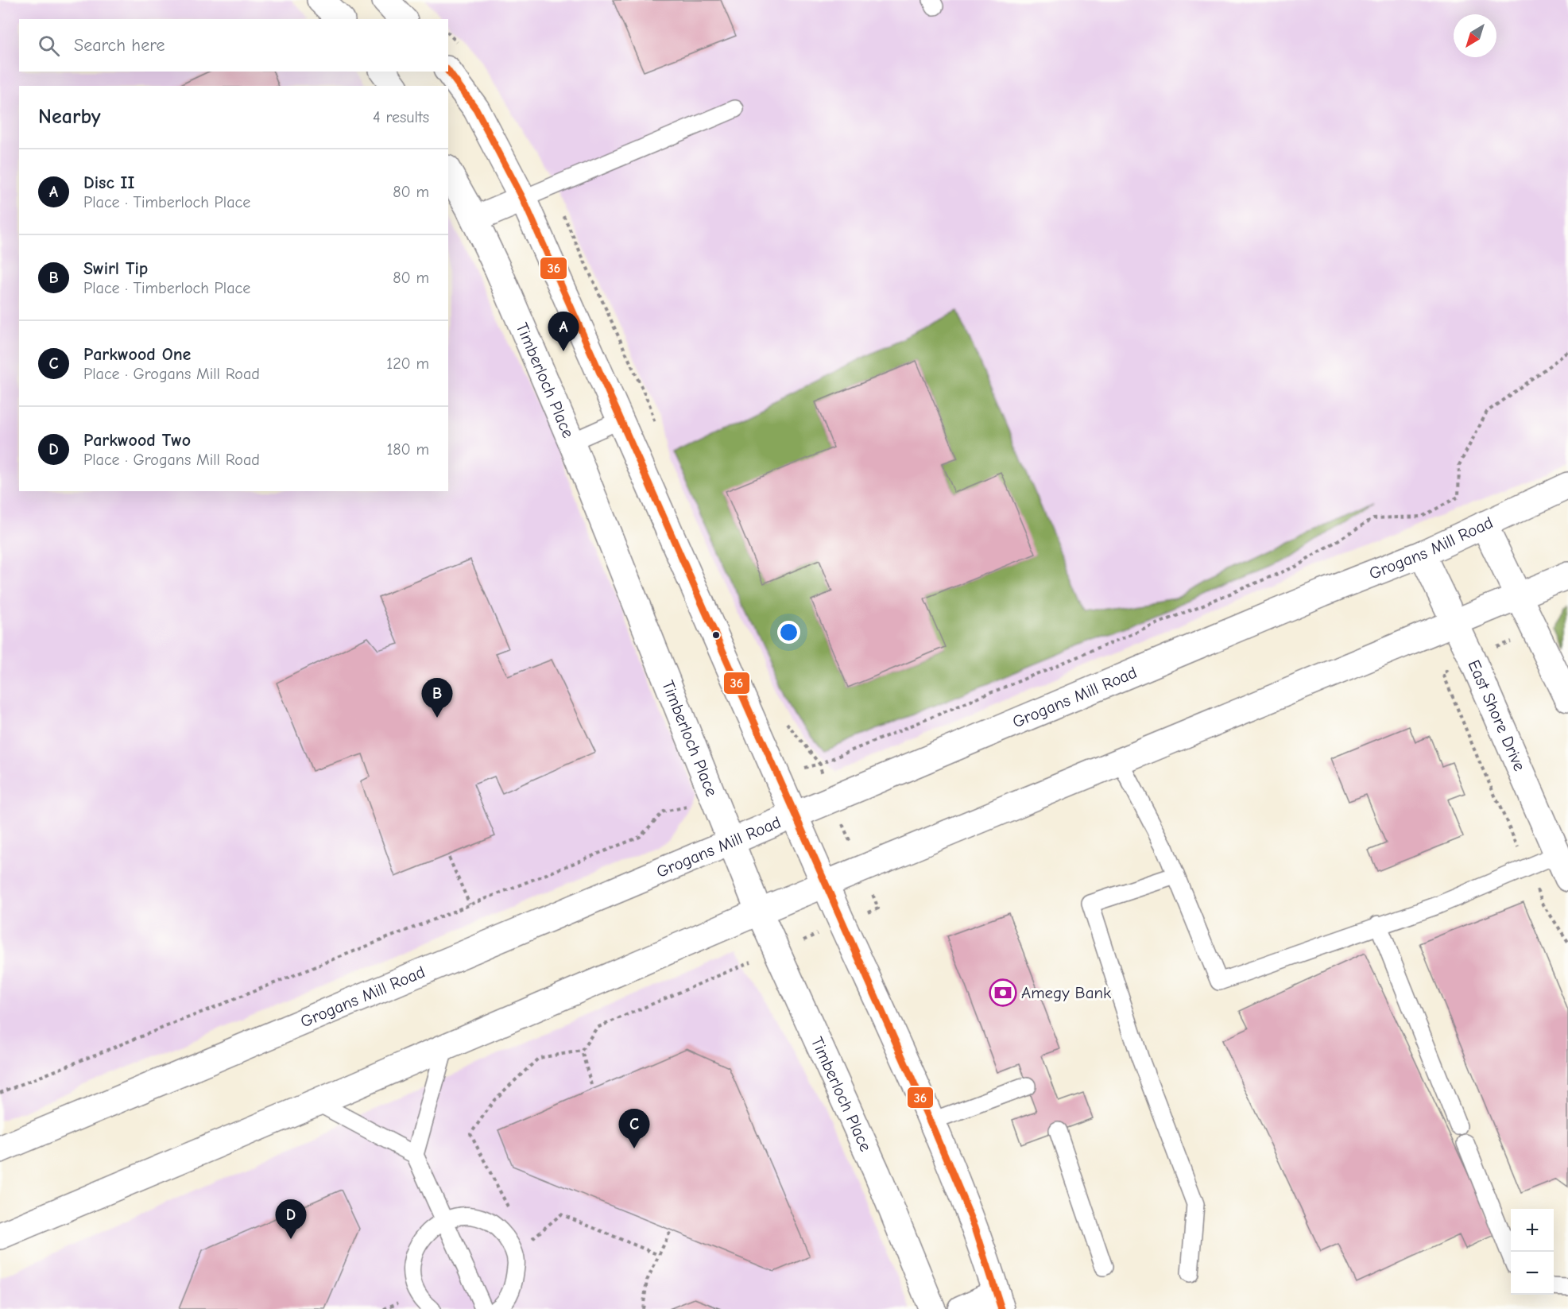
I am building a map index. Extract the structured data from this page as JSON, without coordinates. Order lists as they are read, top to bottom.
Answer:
{
  "streets": {
    "main road": ["Timberloch Place", "Grogans Mill Road", "East Shore Drive"]
  },
  "crossings": [
    ["Timberloch Place", "Grogans Mill Road"],
    ["Grogans Mill Road", "East Shore Drive"]
  ],
  "places": {
    "bank": ["Amegy Bank"]
  },
  "lines": ["transit line 36"],
  "north": "bottom left",
  "page": {
    "search": "Search here",
    "heading": ["Nearby", "4 results"],
    "list": [
      {
        "mark": "A",
        "name": "Disc II",
        "note": "Place · Timberloch Place",
        "value": "80 m"
      },
      {
        "mark": "B",
        "name": "Swirl Tip",
        "note": "Place · Timberloch Place",
        "value": "80 m"
      },
      {
        "mark": "C",
        "name": "Parkwood One",
        "note": "Place · Grogans Mill Road",
        "value": "120 m"
      },
      {
        "mark": "D",
        "name": "Parkwood Two",
        "note": "Place · Grogans Mill Road",
        "value": "180 m"
      }
    ],
    "pins": [
      "A",
      "B",
      "C",
      "D"
    ],
    "map_buttons": ["+", "−"]
  }
}
